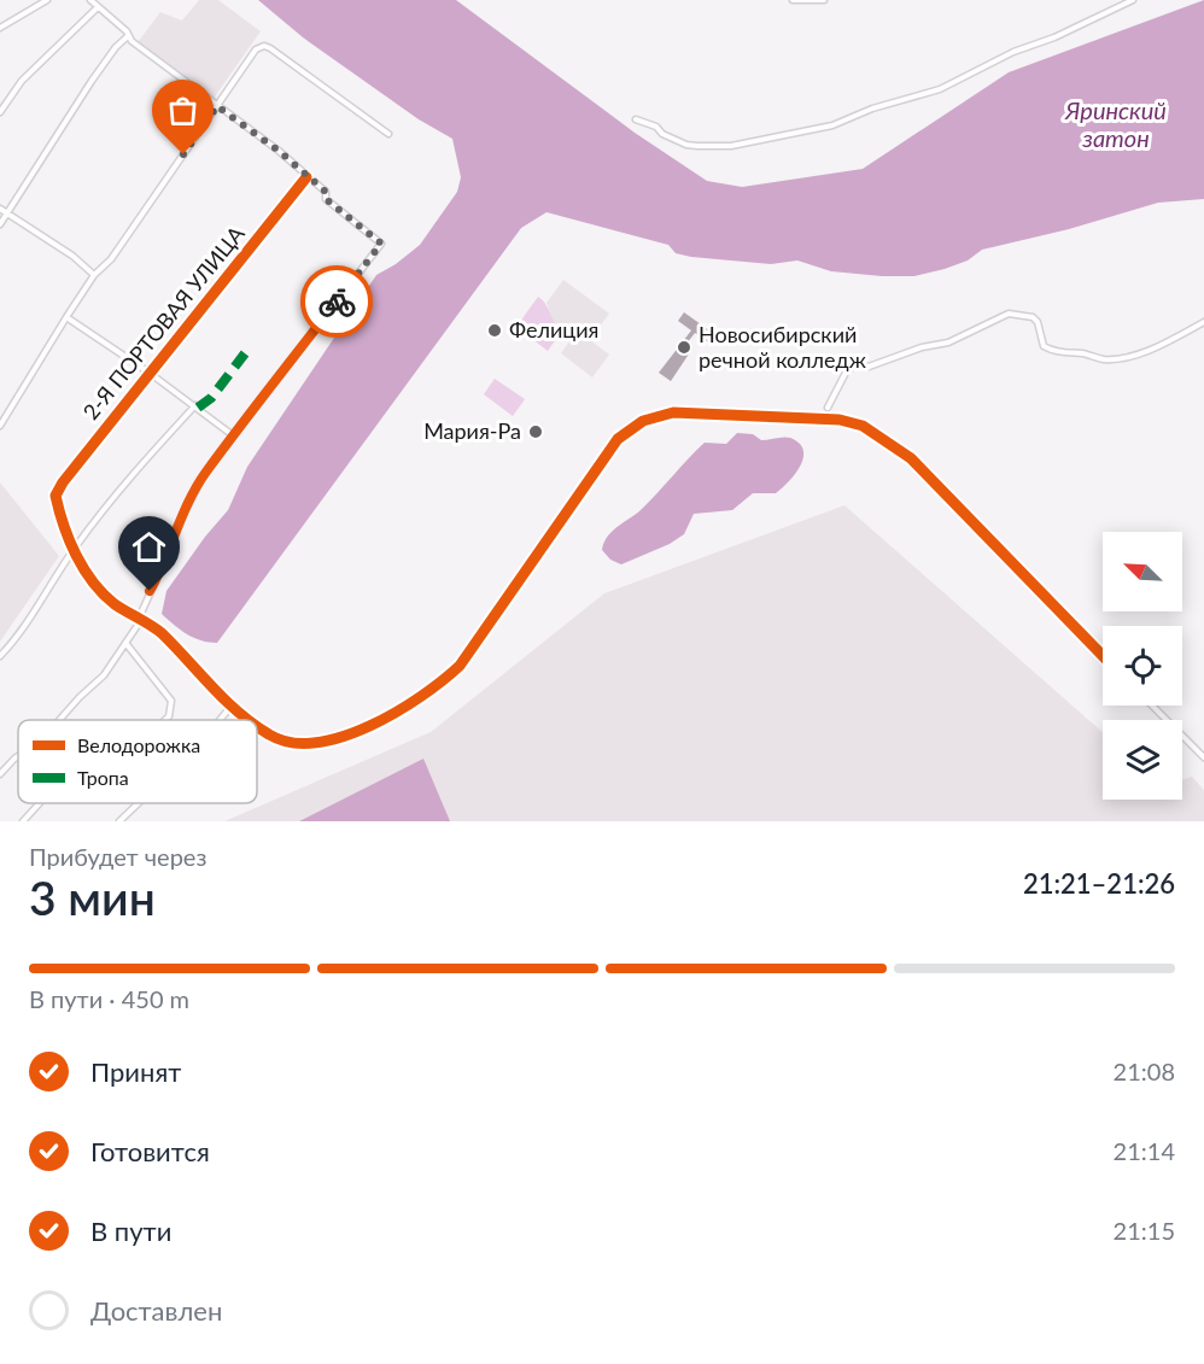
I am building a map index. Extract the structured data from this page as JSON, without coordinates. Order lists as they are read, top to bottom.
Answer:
{
  "streets": {
    "street": ["2-Я ПОРТОВАЯ УЛИЦА"]
  },
  "water": ["Яринский затон"],
  "places": ["Фелиция", "Новосибирский речной колледж", "Мария-Ра"],
  "legend": ["Велодорожка", "Тропа"],
  "north": "top left",
  "page": {
    "heading": ["3 мин", "Прибудет через", "21:21–21:26"],
    "bar": "В пути · 450 m",
    "list": [
      ["Принят", "21:08"],
      ["Готовится", "21:14"],
      ["В пути", "21:15"],
      "Доставлен"
    ]
  }
}
